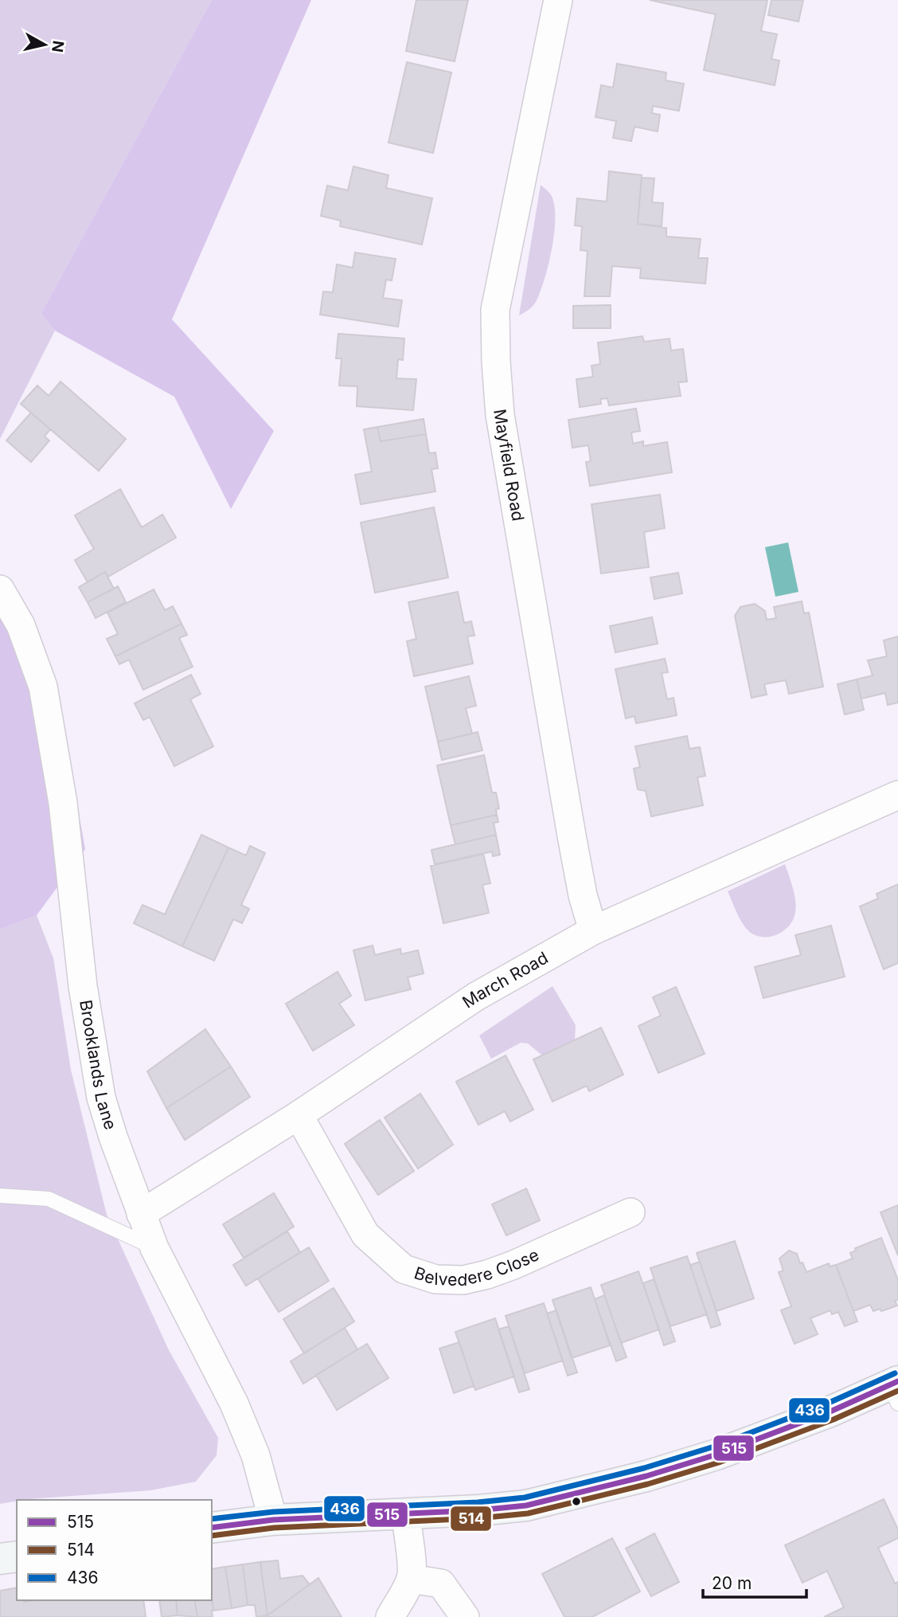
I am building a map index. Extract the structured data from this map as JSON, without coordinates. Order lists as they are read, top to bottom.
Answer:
{
  "streets": {
    "street": [
      "Mayfield Road",
      "March Road",
      "Brooklands Lane",
      "Belvedere Close"
    ]
  },
  "crossings": [
    ["Mayfield Road", "March Road"],
    ["March Road", "Brooklands Lane"],
    ["March Road", "Belvedere Close"]
  ],
  "lines": ["transit line 436", "transit line 515", "transit line 514"],
  "legend": ["515", "514", "436"],
  "scale_bar": "20 m",
  "north": "right"
}
